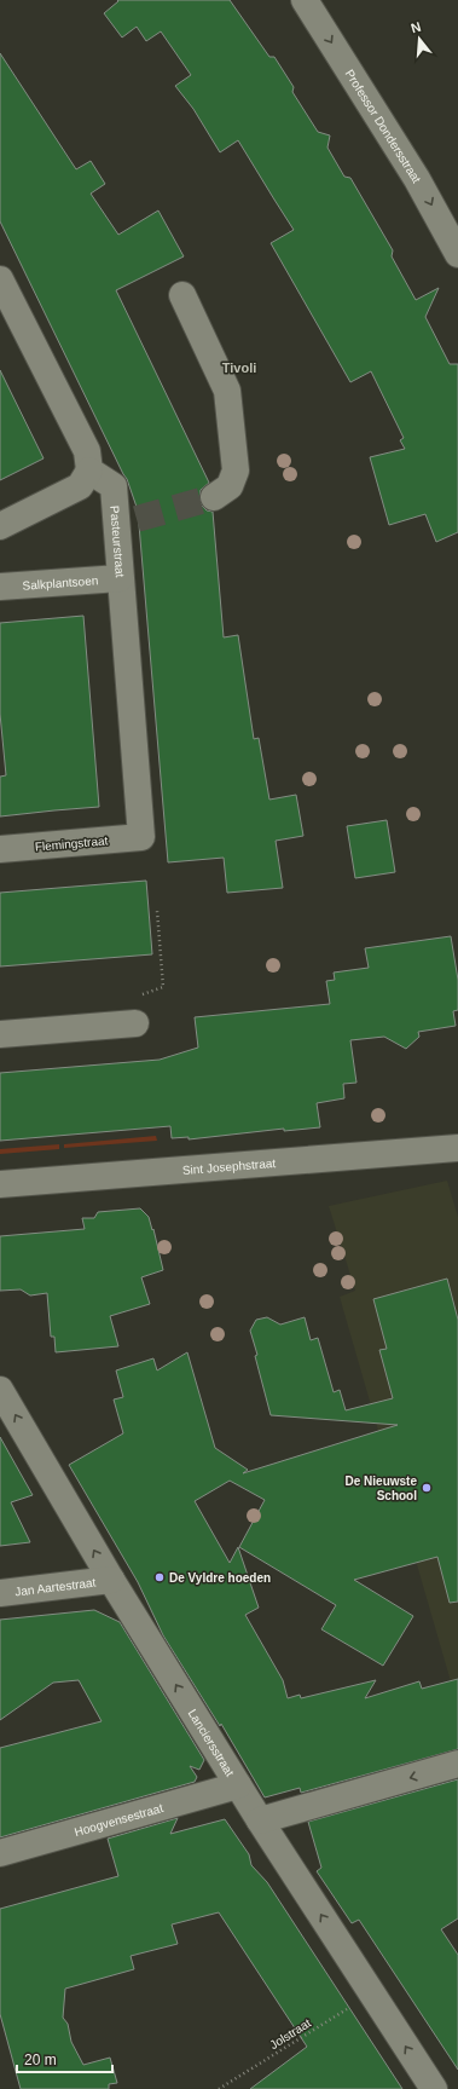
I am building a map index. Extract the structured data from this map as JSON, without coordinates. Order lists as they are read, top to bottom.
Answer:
{
  "streets": {
    "street": [
      "Professor Dondersstraat",
      "Pasteurstraat",
      "Salkplantsoen",
      "Flemingstraat",
      "Sint Josephstraat",
      "Jan Aartestraat",
      "Lanciersstraat",
      "Hoogvensestraat"
    ],
    "path": ["Jolstraat"]
  },
  "crossings": [
    ["Pasteurstraat", "Salkplantsoen"],
    ["Pasteurstraat", "Flemingstraat"],
    ["Jan Aartestraat", "Lanciersstraat"],
    ["Lanciersstraat", "Hoogvensestraat"],
    ["Lanciersstraat", "Jolstraat"]
  ],
  "one_way": ["Professor Dondersstraat", "Lanciersstraat"],
  "districts": ["Tivoli"],
  "places": ["De Nieuwste School", "De Vyldre hoeden"],
  "scale_bar": "20 m",
  "north": "top"
}
